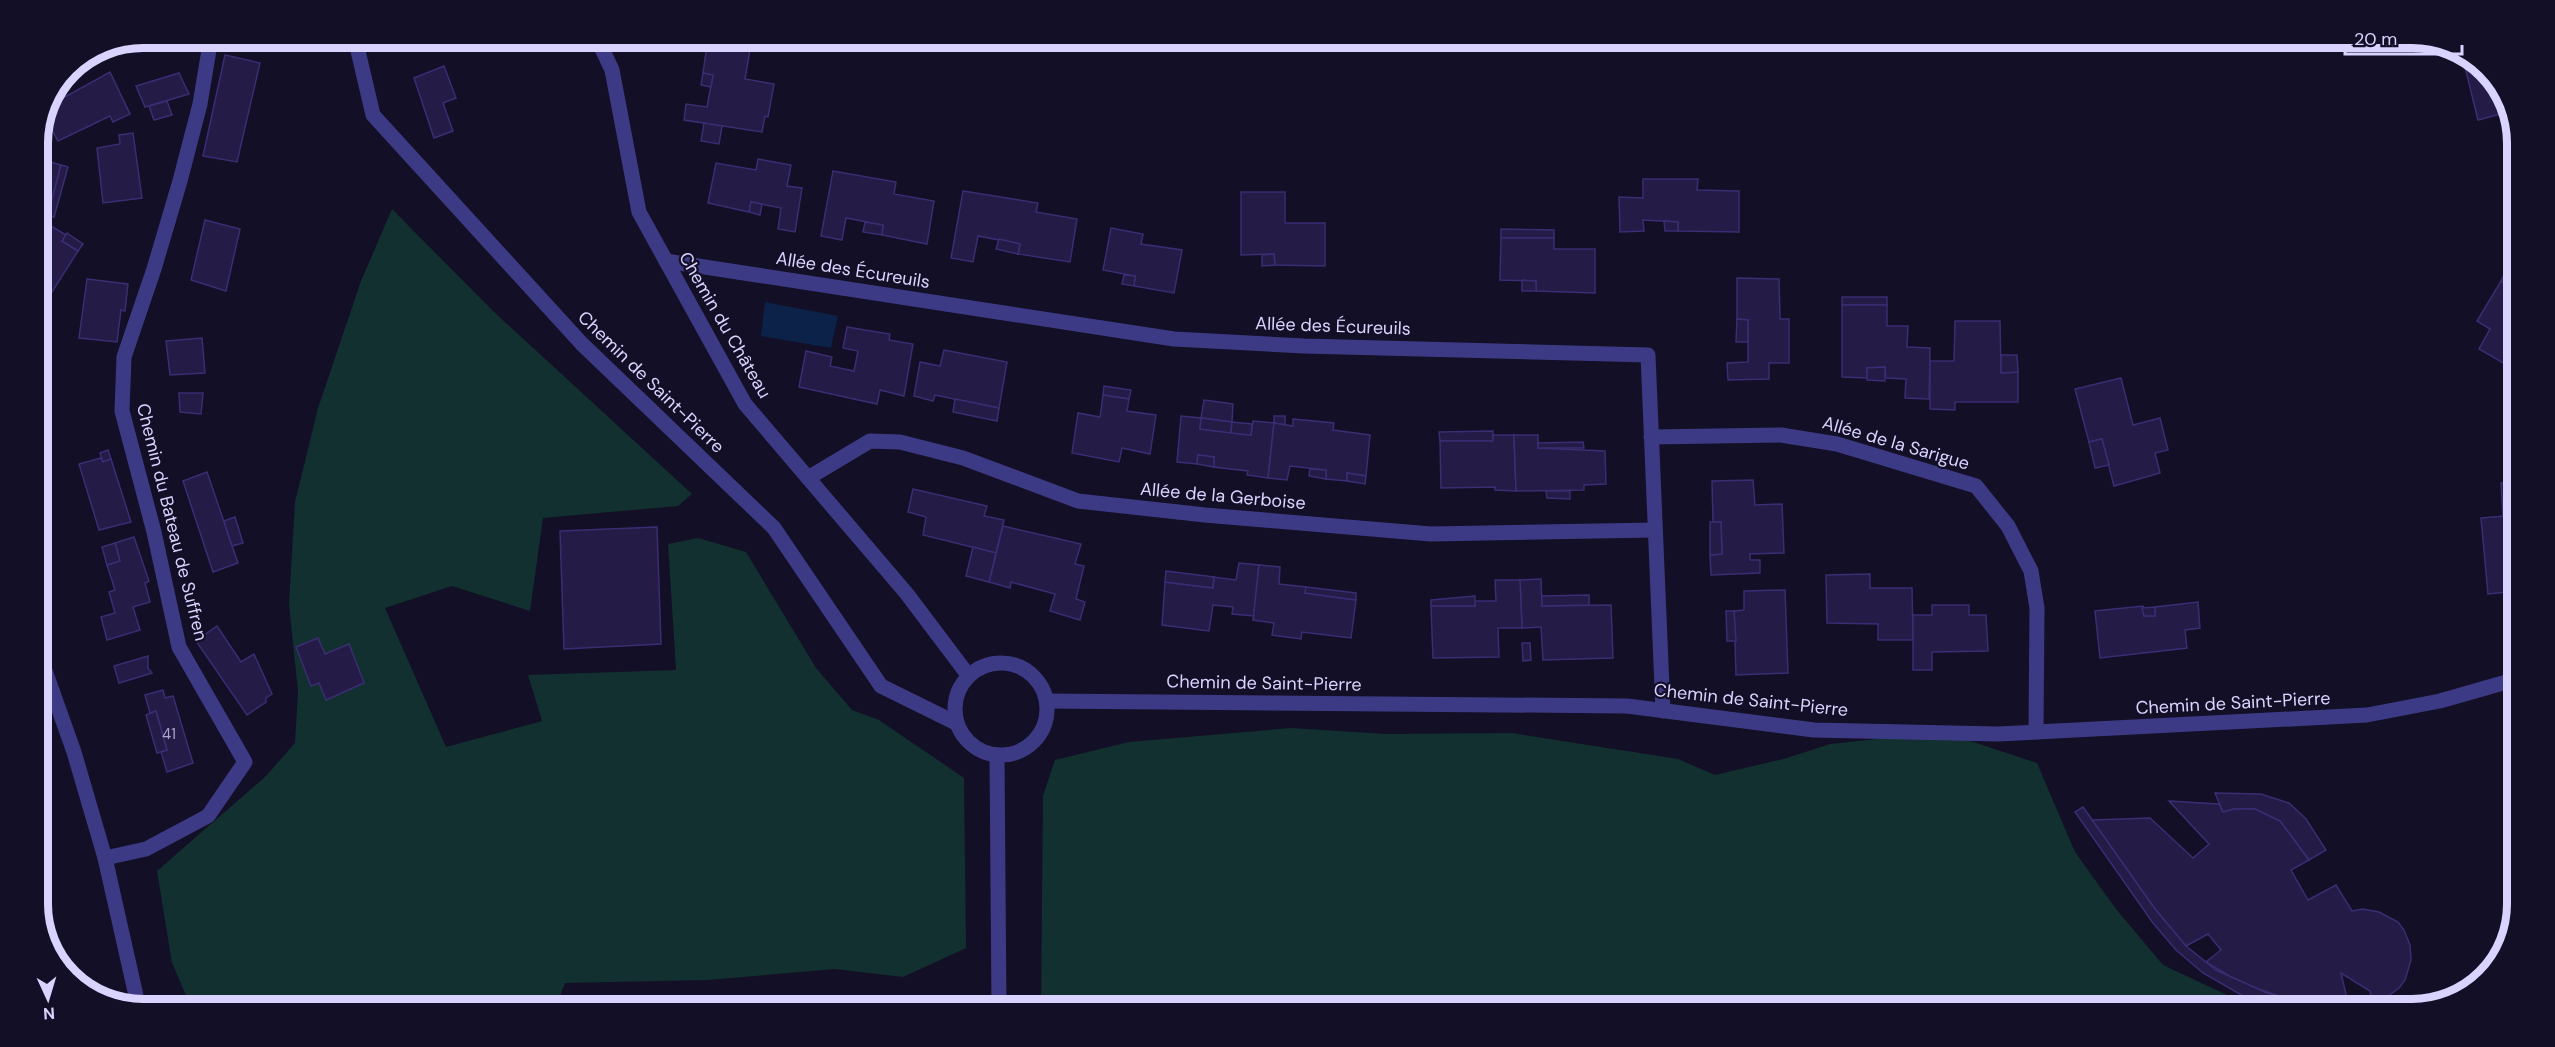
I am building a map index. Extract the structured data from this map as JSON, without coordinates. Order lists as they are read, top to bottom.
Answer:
{
  "streets": {
    "street": [
      "Allée des Écureuils",
      "Chemin du Château",
      "Chemin de Saint-Pierre",
      "Allée de la Sarigue",
      "Allée de la Gerboise",
      "Chemin du Bateau de Suffren"
    ]
  },
  "crossings": [
    ["Allée des Écureuils", "Chemin du Château"],
    ["Allée des Écureuils", "Chemin de Saint-Pierre"],
    ["Allée des Écureuils", "Allée de la Sarigue"],
    ["Allée des Écureuils", "Allée de la Gerboise"],
    ["Chemin du Château", "Chemin de Saint-Pierre"],
    ["Chemin du Château", "Allée de la Gerboise"],
    ["Chemin de Saint-Pierre", "Allée de la Sarigue"]
  ],
  "house_numbers": ["41"],
  "scale_bar": "20 m",
  "north": "bottom"
}
